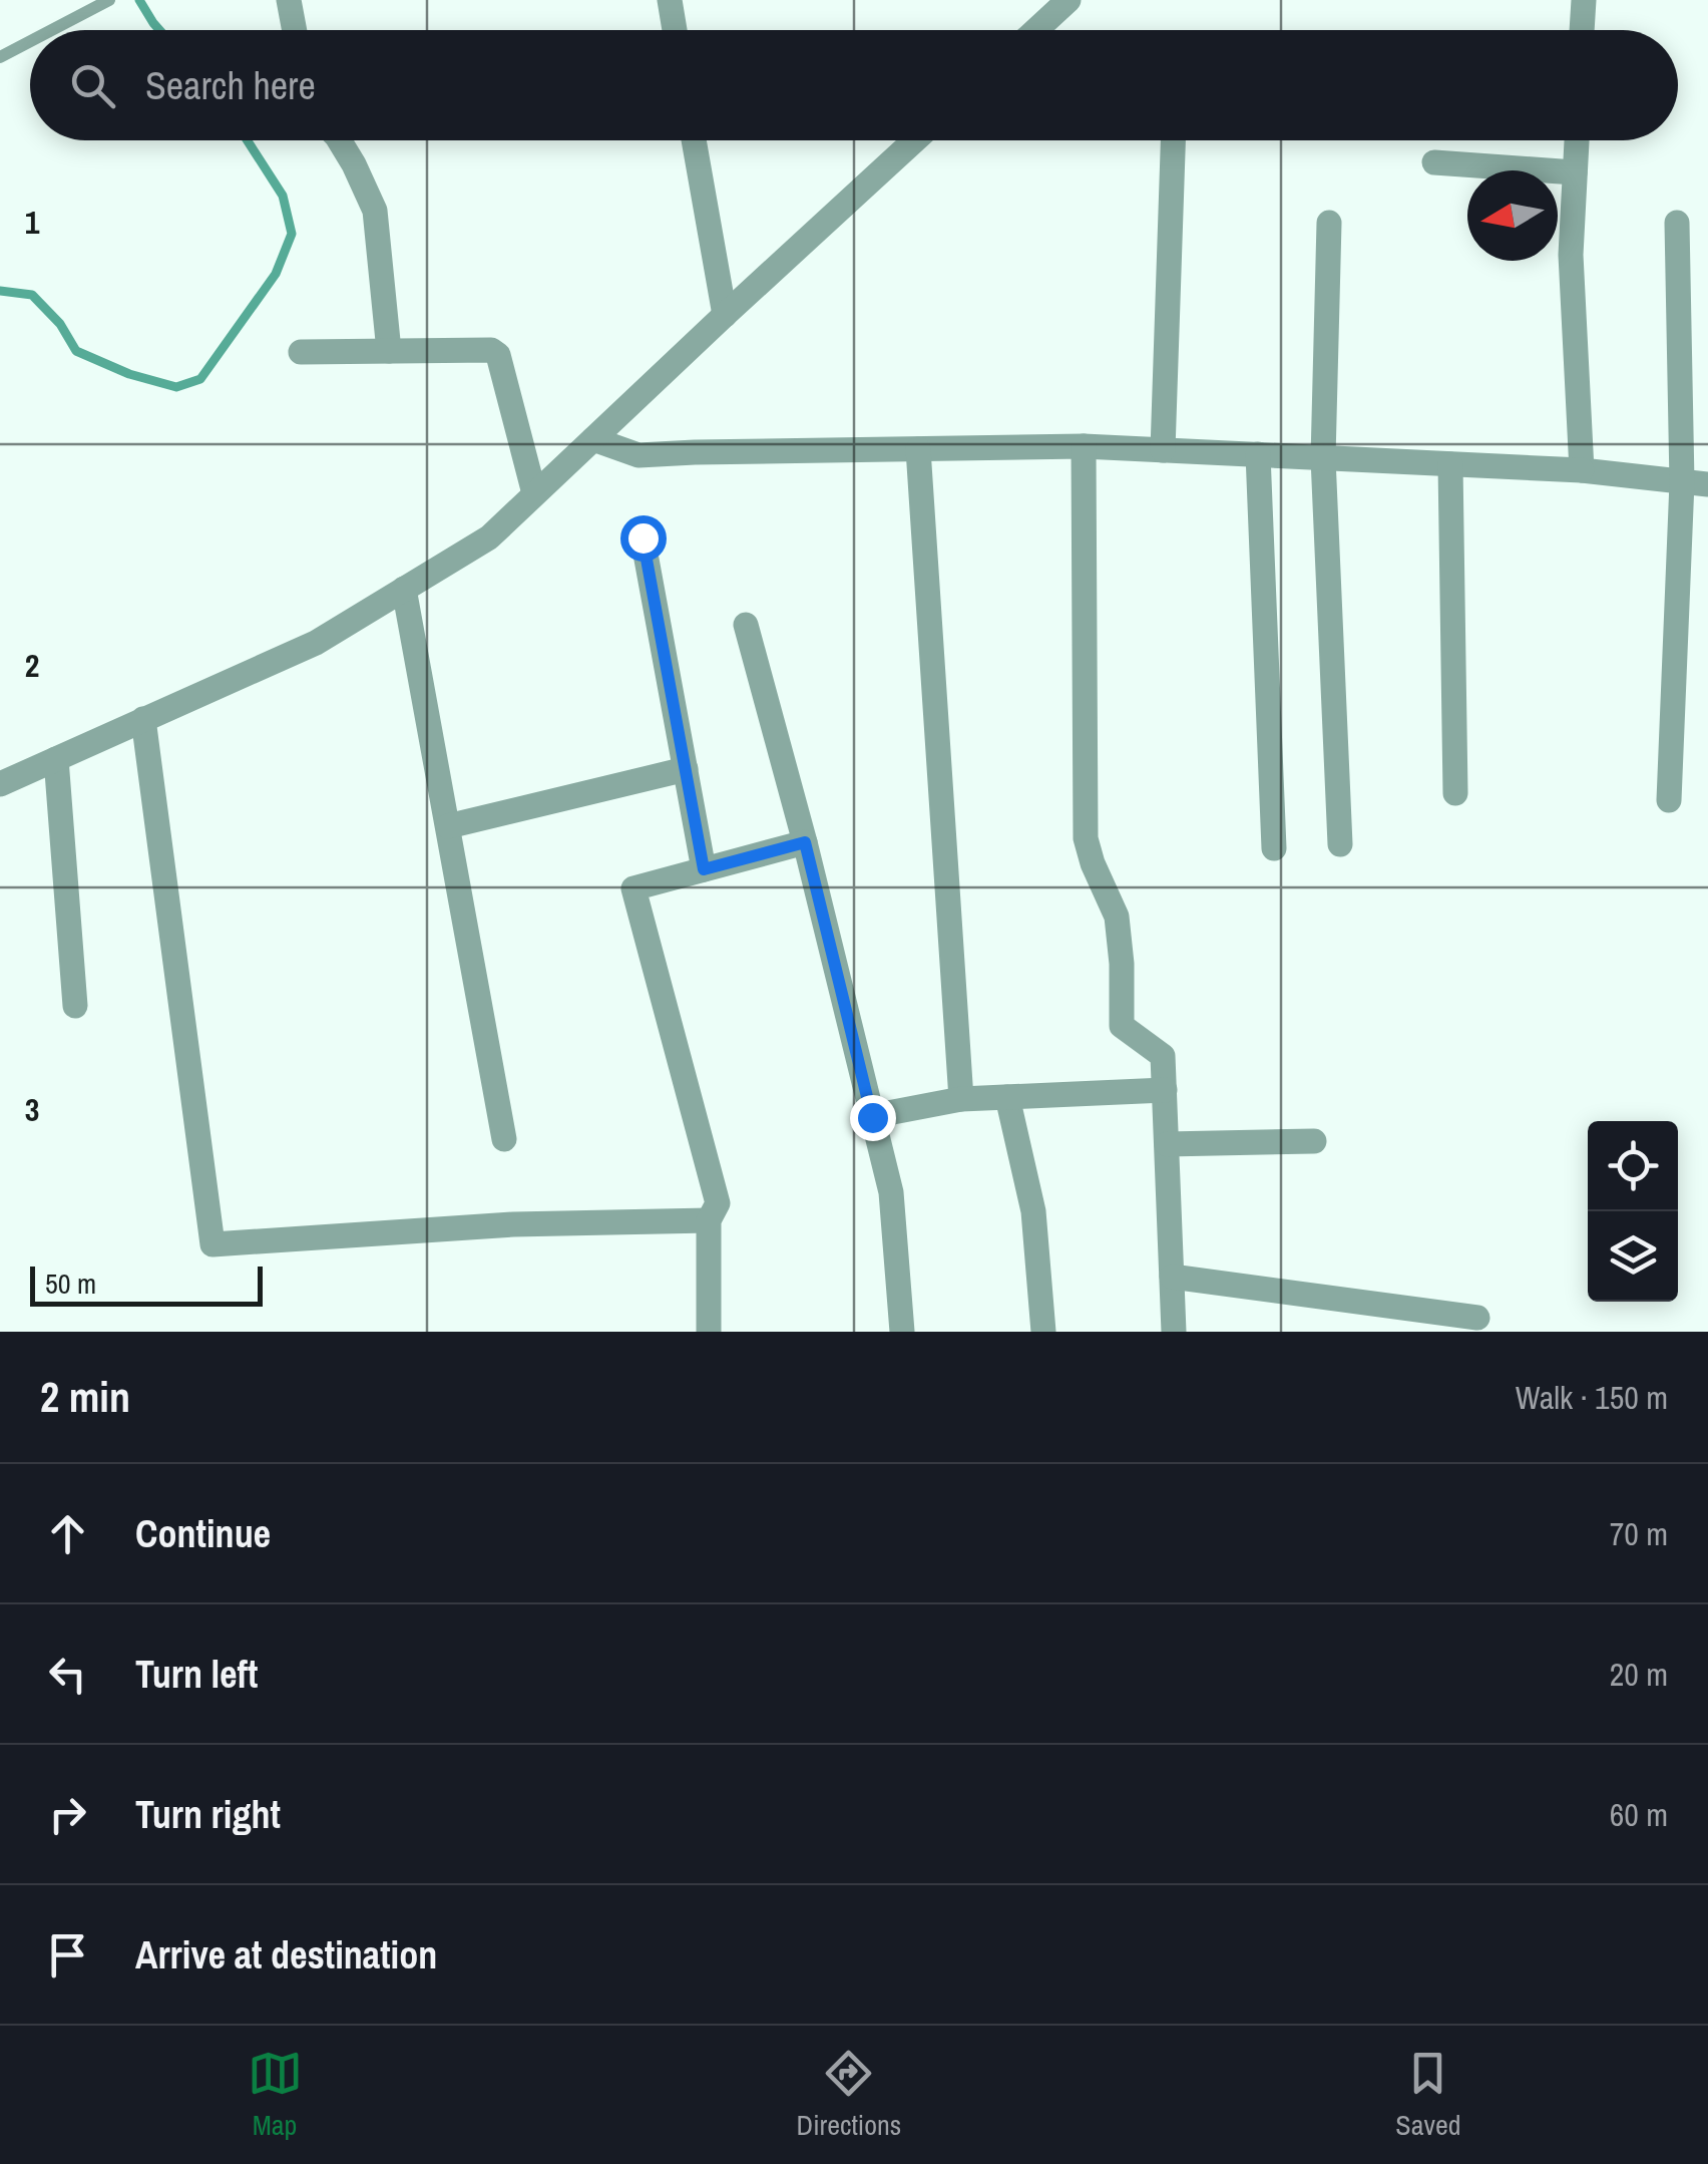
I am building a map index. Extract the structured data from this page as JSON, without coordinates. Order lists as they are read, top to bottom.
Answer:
{
  "scale_bar": "50 m",
  "north": "left",
  "page": {
    "search": "Search here",
    "scale": "50 m",
    "heading": ["2 min", "Walk · 150 m"],
    "list": [
      ["Continue", "70 m"],
      ["Turn left", "20 m"],
      ["Turn right", "60 m"],
      "Arrive at destination"
    ],
    "nav": ["Map", "Directions", "Saved"]
  },
  "grid": {
    "rows": ["1", "2", "3"]
  }
}
